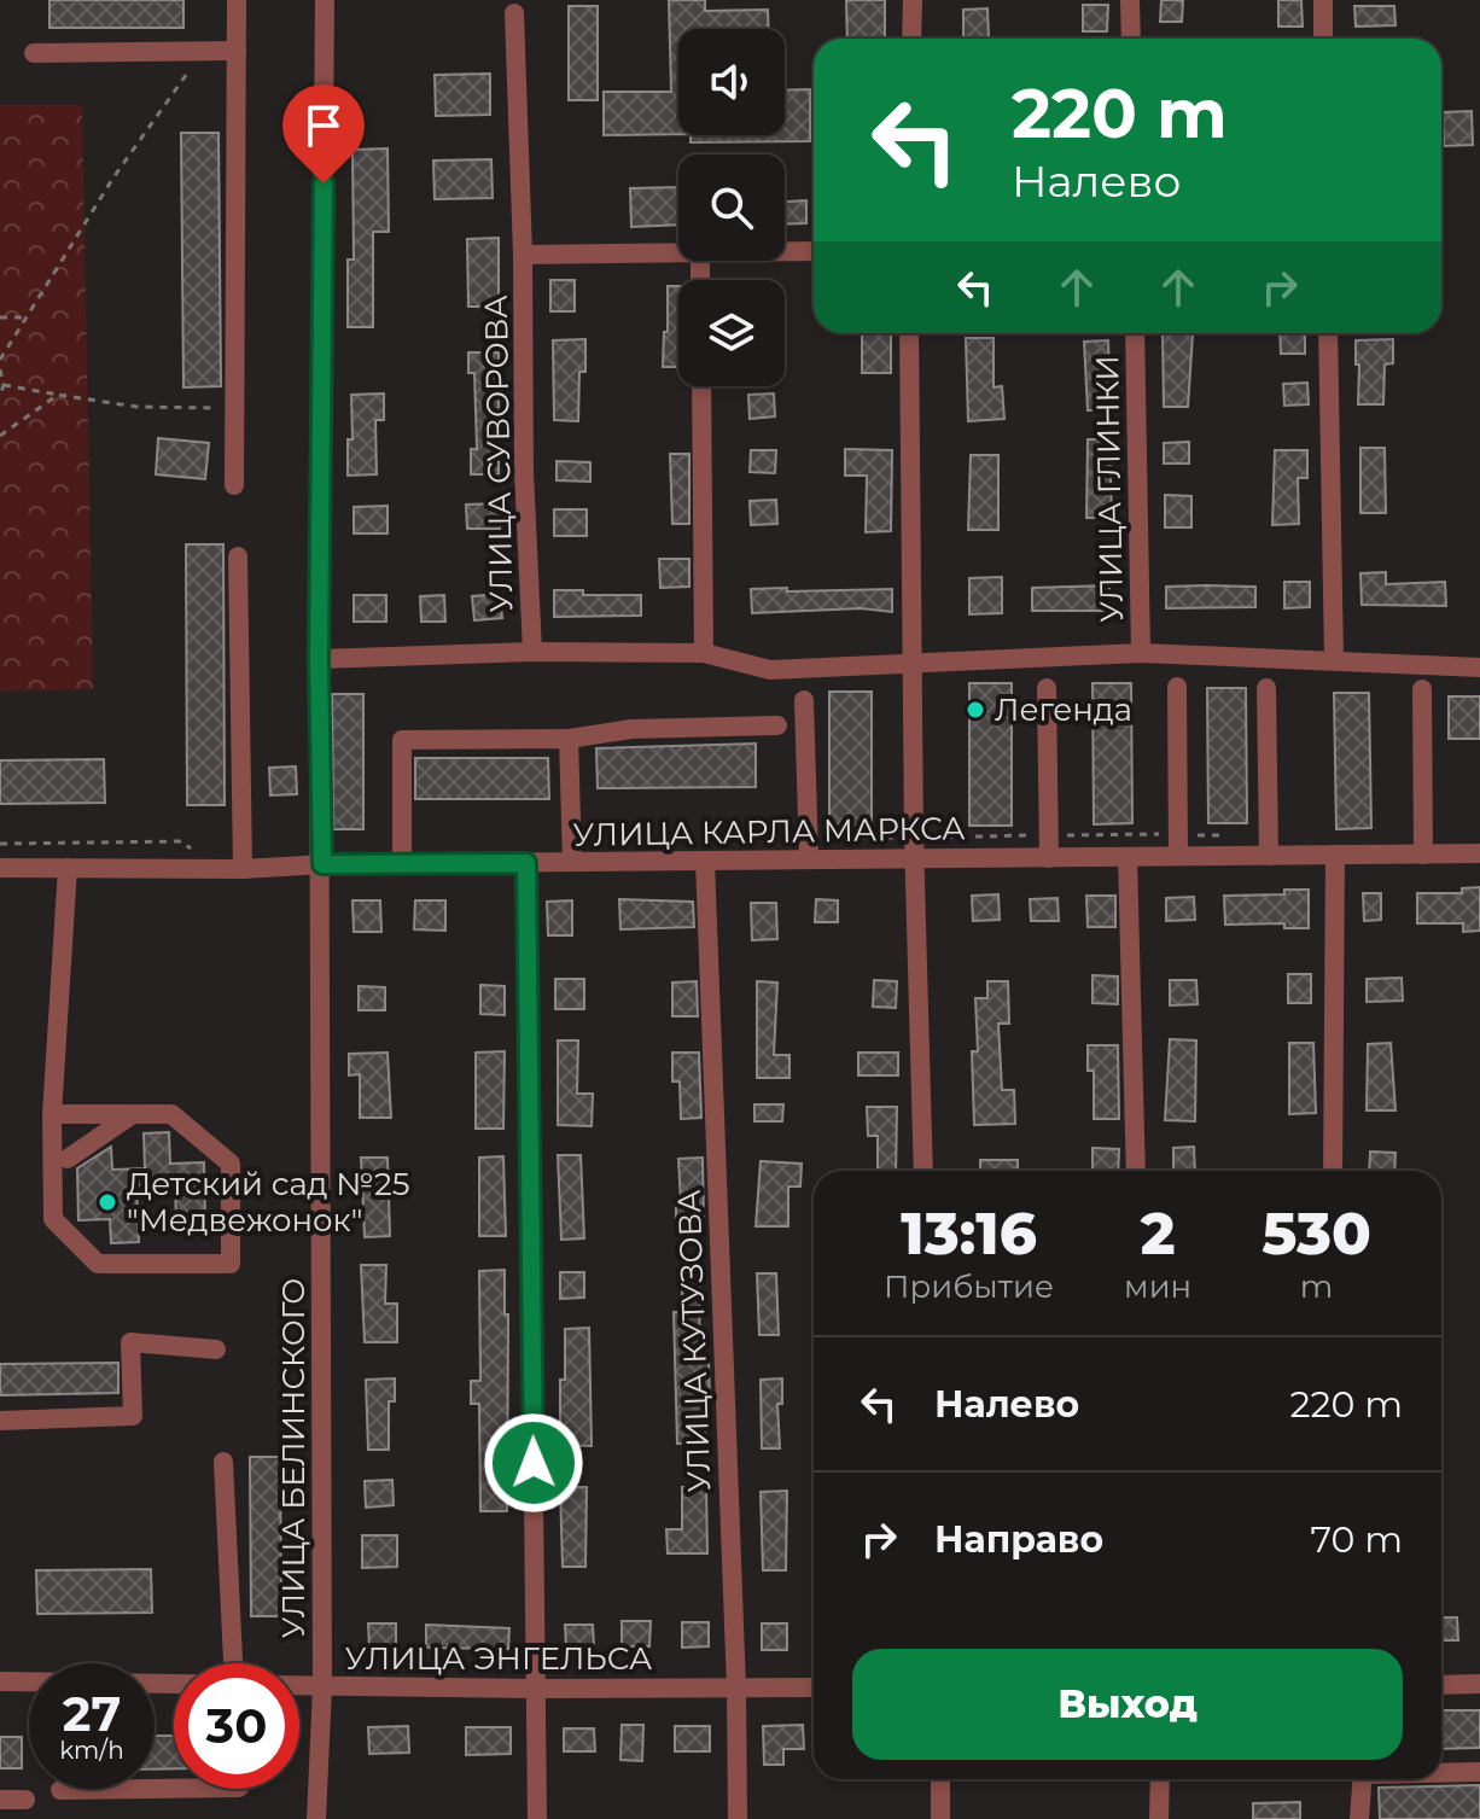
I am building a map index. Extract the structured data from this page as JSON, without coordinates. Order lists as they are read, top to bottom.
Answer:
{
  "streets": {
    "street": [
      "УЛИЦА СУВОРОВА",
      "УЛИЦА ГЛИНКИ",
      "УЛИЦА КАРЛА МАРКСА",
      "УЛИЦА КУТУЗОВА",
      "УЛИЦА БЕЛИНСКОГО",
      "УЛИЦА ЭНГЕЛЬСА"
    ]
  },
  "crossings": [
    ["УЛИЦА КАРЛА МАРКСА", "УЛИЦА КУТУЗОВА"],
    ["УЛИЦА КАРЛА МАРКСА", "УЛИЦА БЕЛИНСКОГО"],
    ["УЛИЦА КУТУЗОВА", "УЛИЦА ЭНГЕЛЬСА"],
    ["УЛИЦА БЕЛИНСКОГО", "УЛИЦА ЭНГЕЛЬСА"]
  ],
  "places": ["Легенда", "Детский сад №25 \"Медвежонок\""],
  "page": {
    "turn": ["220 m", "Налево"],
    "eta": [
      "13:16",
      "Прибытие",
      "2",
      "мин",
      "530",
      "m"
    ],
    "list": [
      {
        "name": "Налево",
        "value": "220 m"
      },
      {
        "name": "Направо",
        "value": "70 m"
      }
    ],
    "buttons": "Выход",
    "speed": "27 km/h",
    "limit": "30"
  }
}
